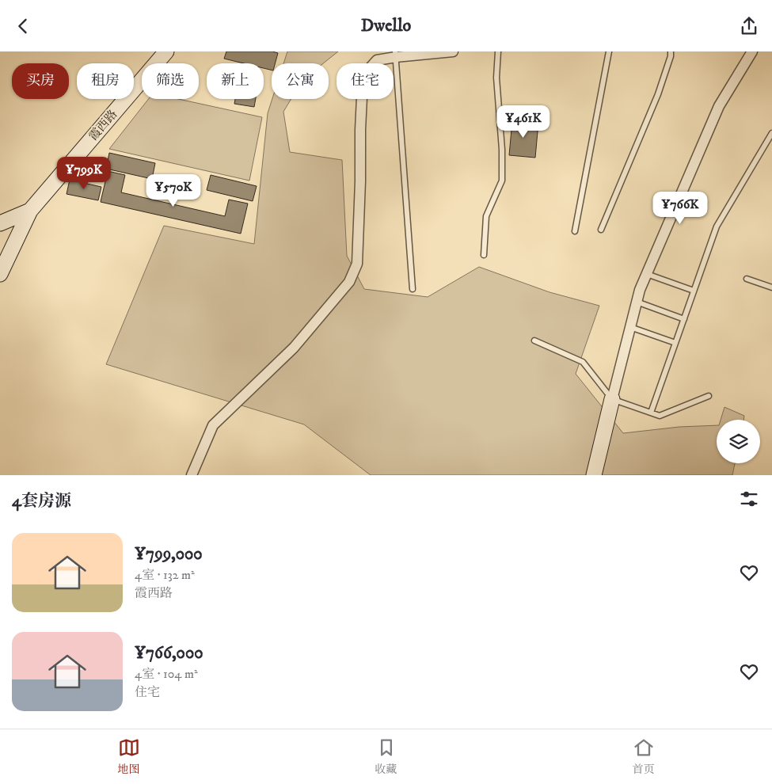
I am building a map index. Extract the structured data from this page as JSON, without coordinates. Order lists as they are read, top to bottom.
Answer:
{
  "streets": {
    "main road": ["霞西路"]
  },
  "page": {
    "header": "Dwello",
    "chip": [
      "买房",
      "租房",
      "筛选",
      "新上",
      "公寓",
      "住宅"
    ],
    "price": [
      "¥461K",
      "¥799K",
      "¥570K",
      "¥766K"
    ],
    "heading": "4套房源",
    "list": [
      {
        "name": "¥799,000",
        "note": "4室 · 132 m² · 霞西路"
      },
      {
        "name": "¥766,000",
        "note": "4室 · 104 m² · 住宅"
      }
    ],
    "tabs": ["地图", "收藏", "首页"]
  }
}
